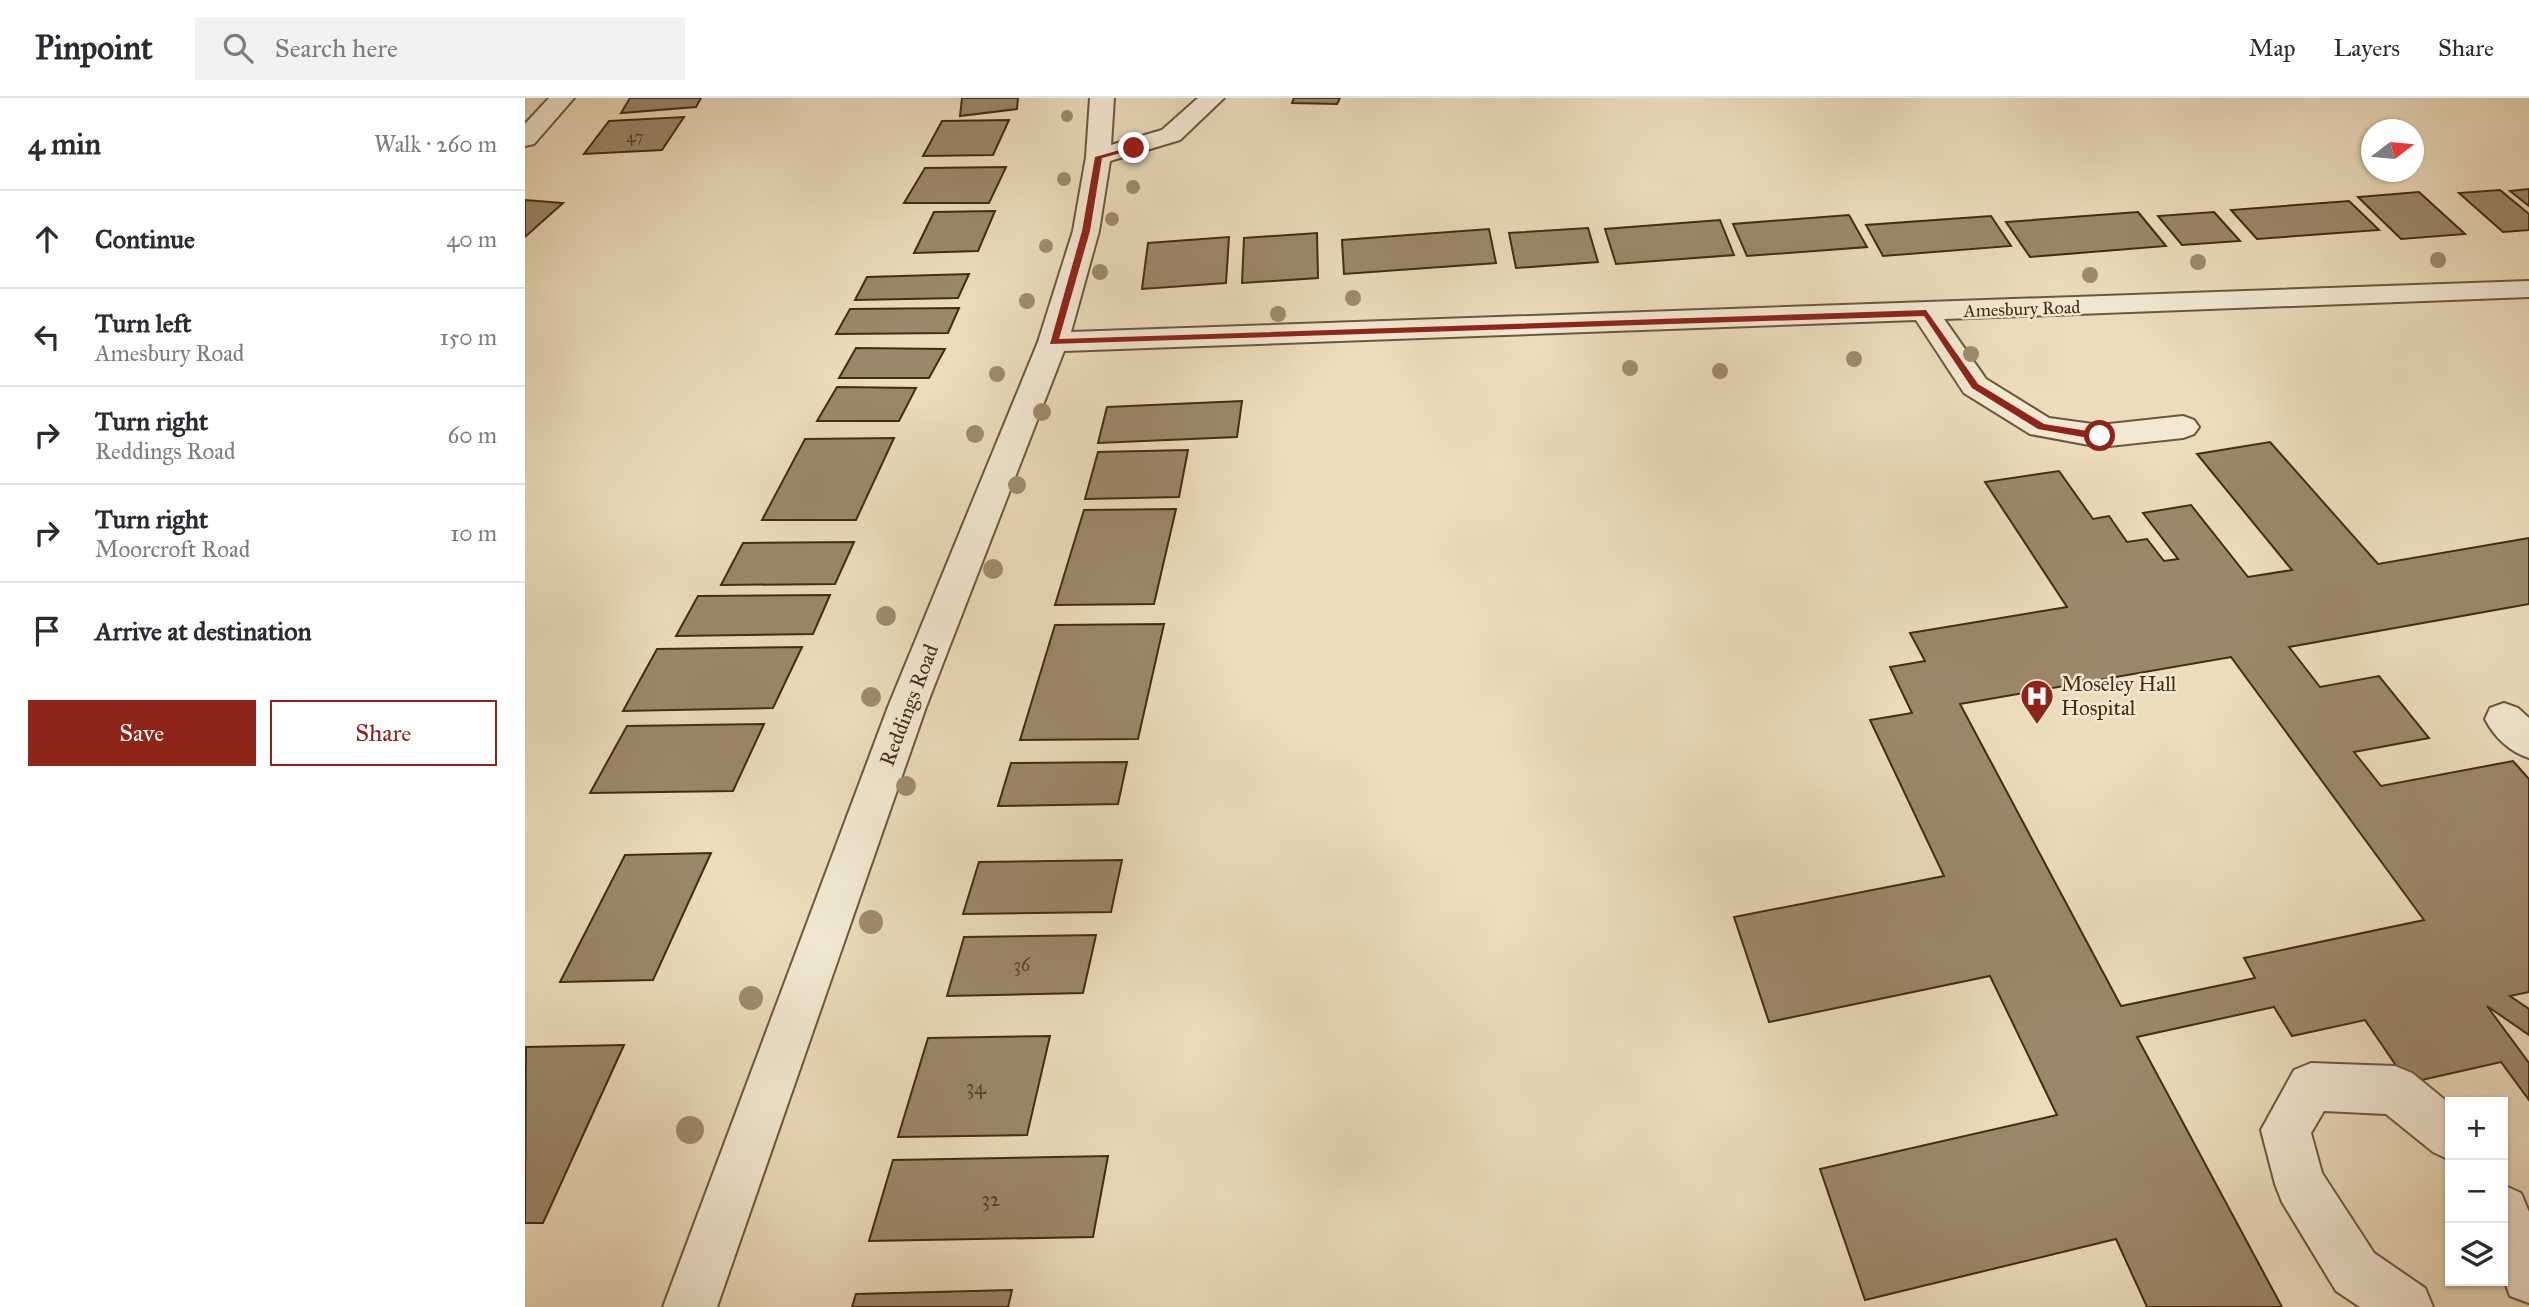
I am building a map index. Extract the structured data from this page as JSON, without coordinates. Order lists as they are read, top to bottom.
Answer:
{
  "streets": {
    "street": ["Amesbury Road", "Reddings Road"]
  },
  "crossings": [
    ["Amesbury Road", "Reddings Road"]
  ],
  "places": {
    "hospital": ["Moseley Hall Hospital"]
  },
  "house_numbers": [
    "47",
    "36",
    "34",
    "32"
  ],
  "north": "right",
  "page": {
    "header": "Pinpoint",
    "search": "Search here",
    "nav": ["Map", "Layers", "Share"],
    "heading": ["4 min", "Walk · 260 m"],
    "list": [
      ["Continue", "40 m"],
      ["Turn left", "Amesbury Road", "150 m"],
      ["Turn right", "Reddings Road", "60 m"],
      ["Turn right", "Moorcroft Road", "10 m"],
      "Arrive at destination"
    ],
    "buttons": ["Save", "Share"],
    "map_buttons": ["+", "−"]
  }
}
